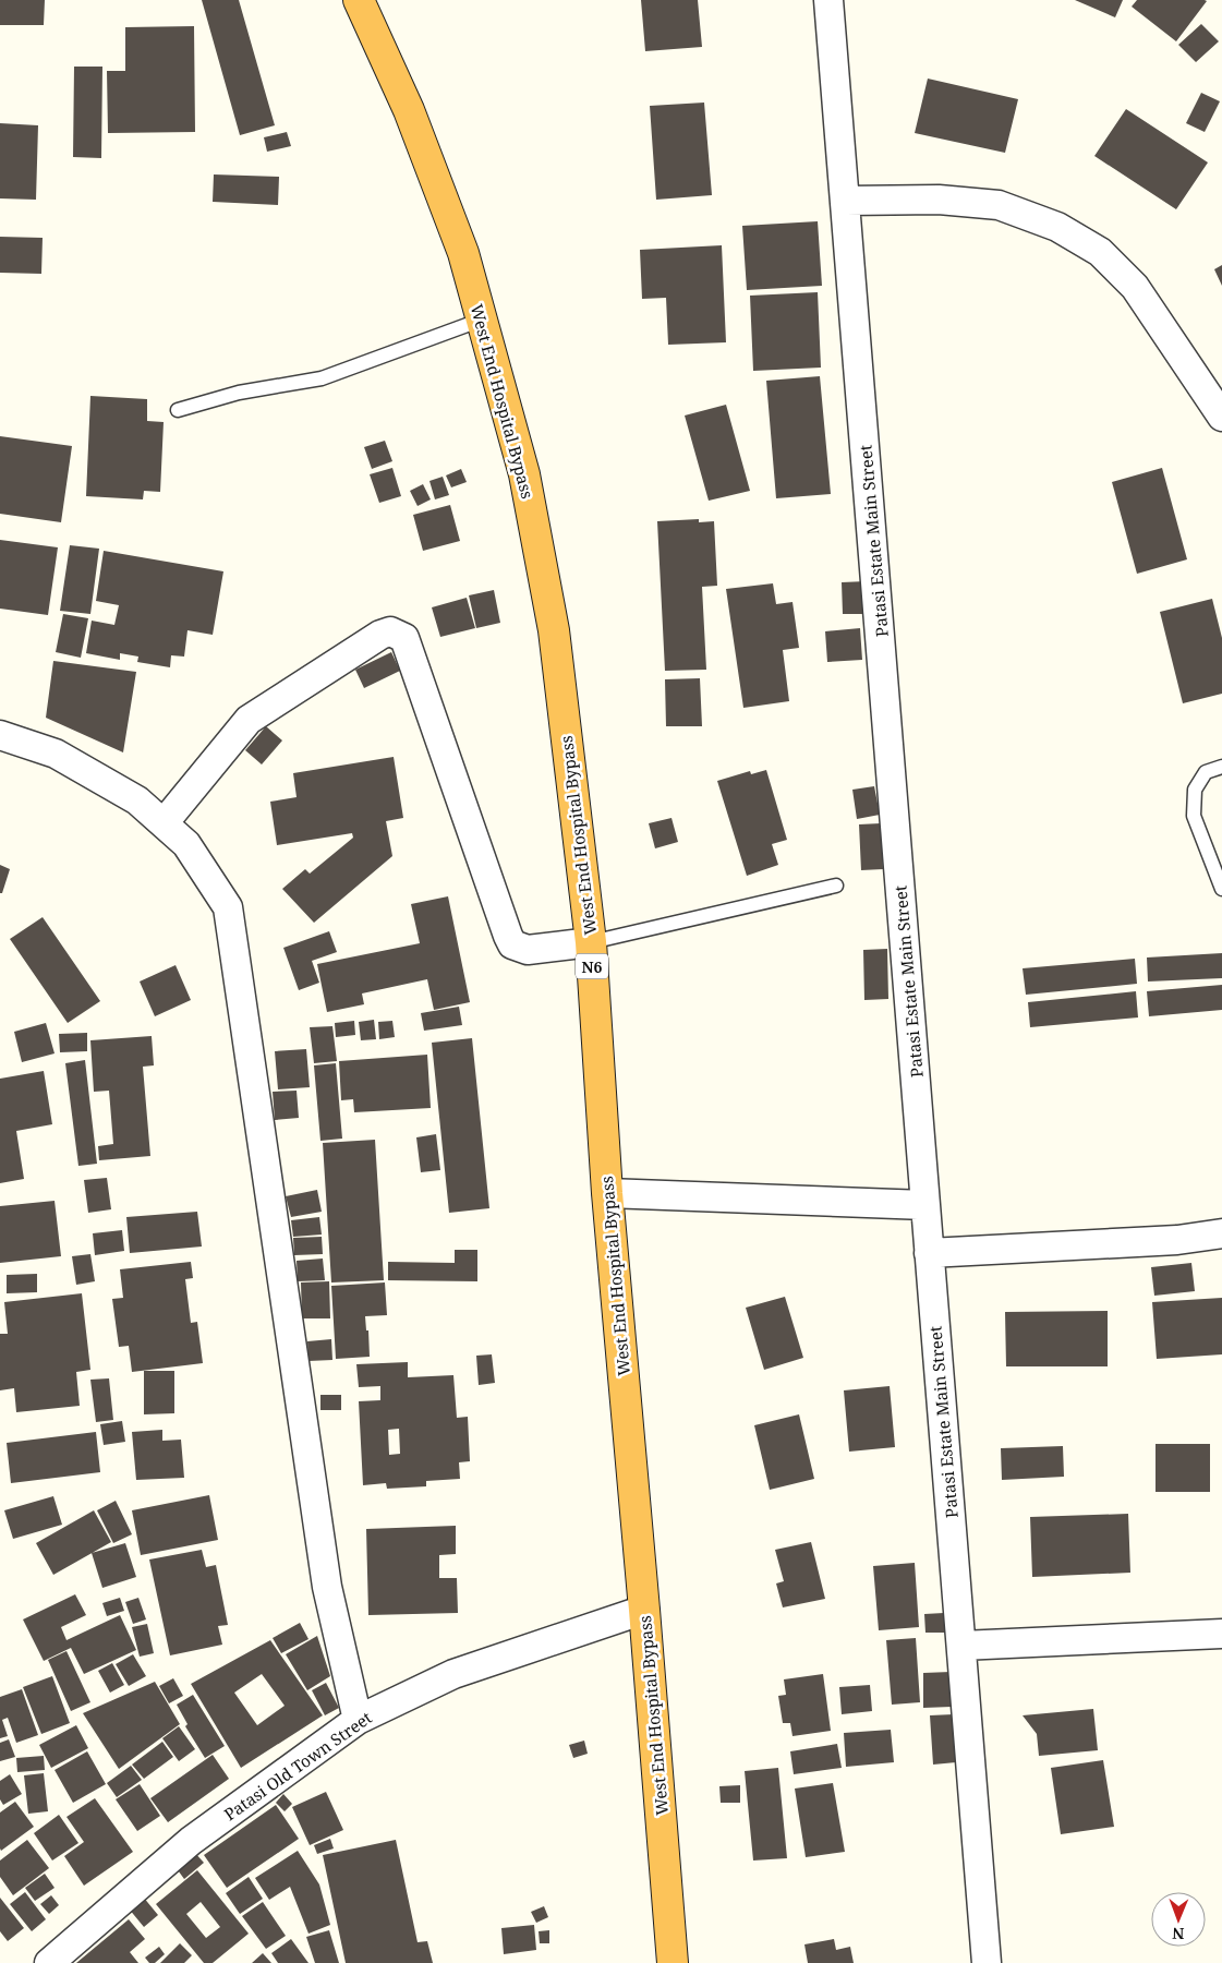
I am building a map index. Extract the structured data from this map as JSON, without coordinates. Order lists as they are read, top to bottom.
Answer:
{
  "streets": {
    "highway": ["West End Hospital Bypass", "N6"],
    "street": ["Patasi Estate Main Street", "Patasi Old Town Street"]
  },
  "crossings": [
    ["West End Hospital Bypass", "Patasi Old Town Street"]
  ],
  "north": "bottom"
}
